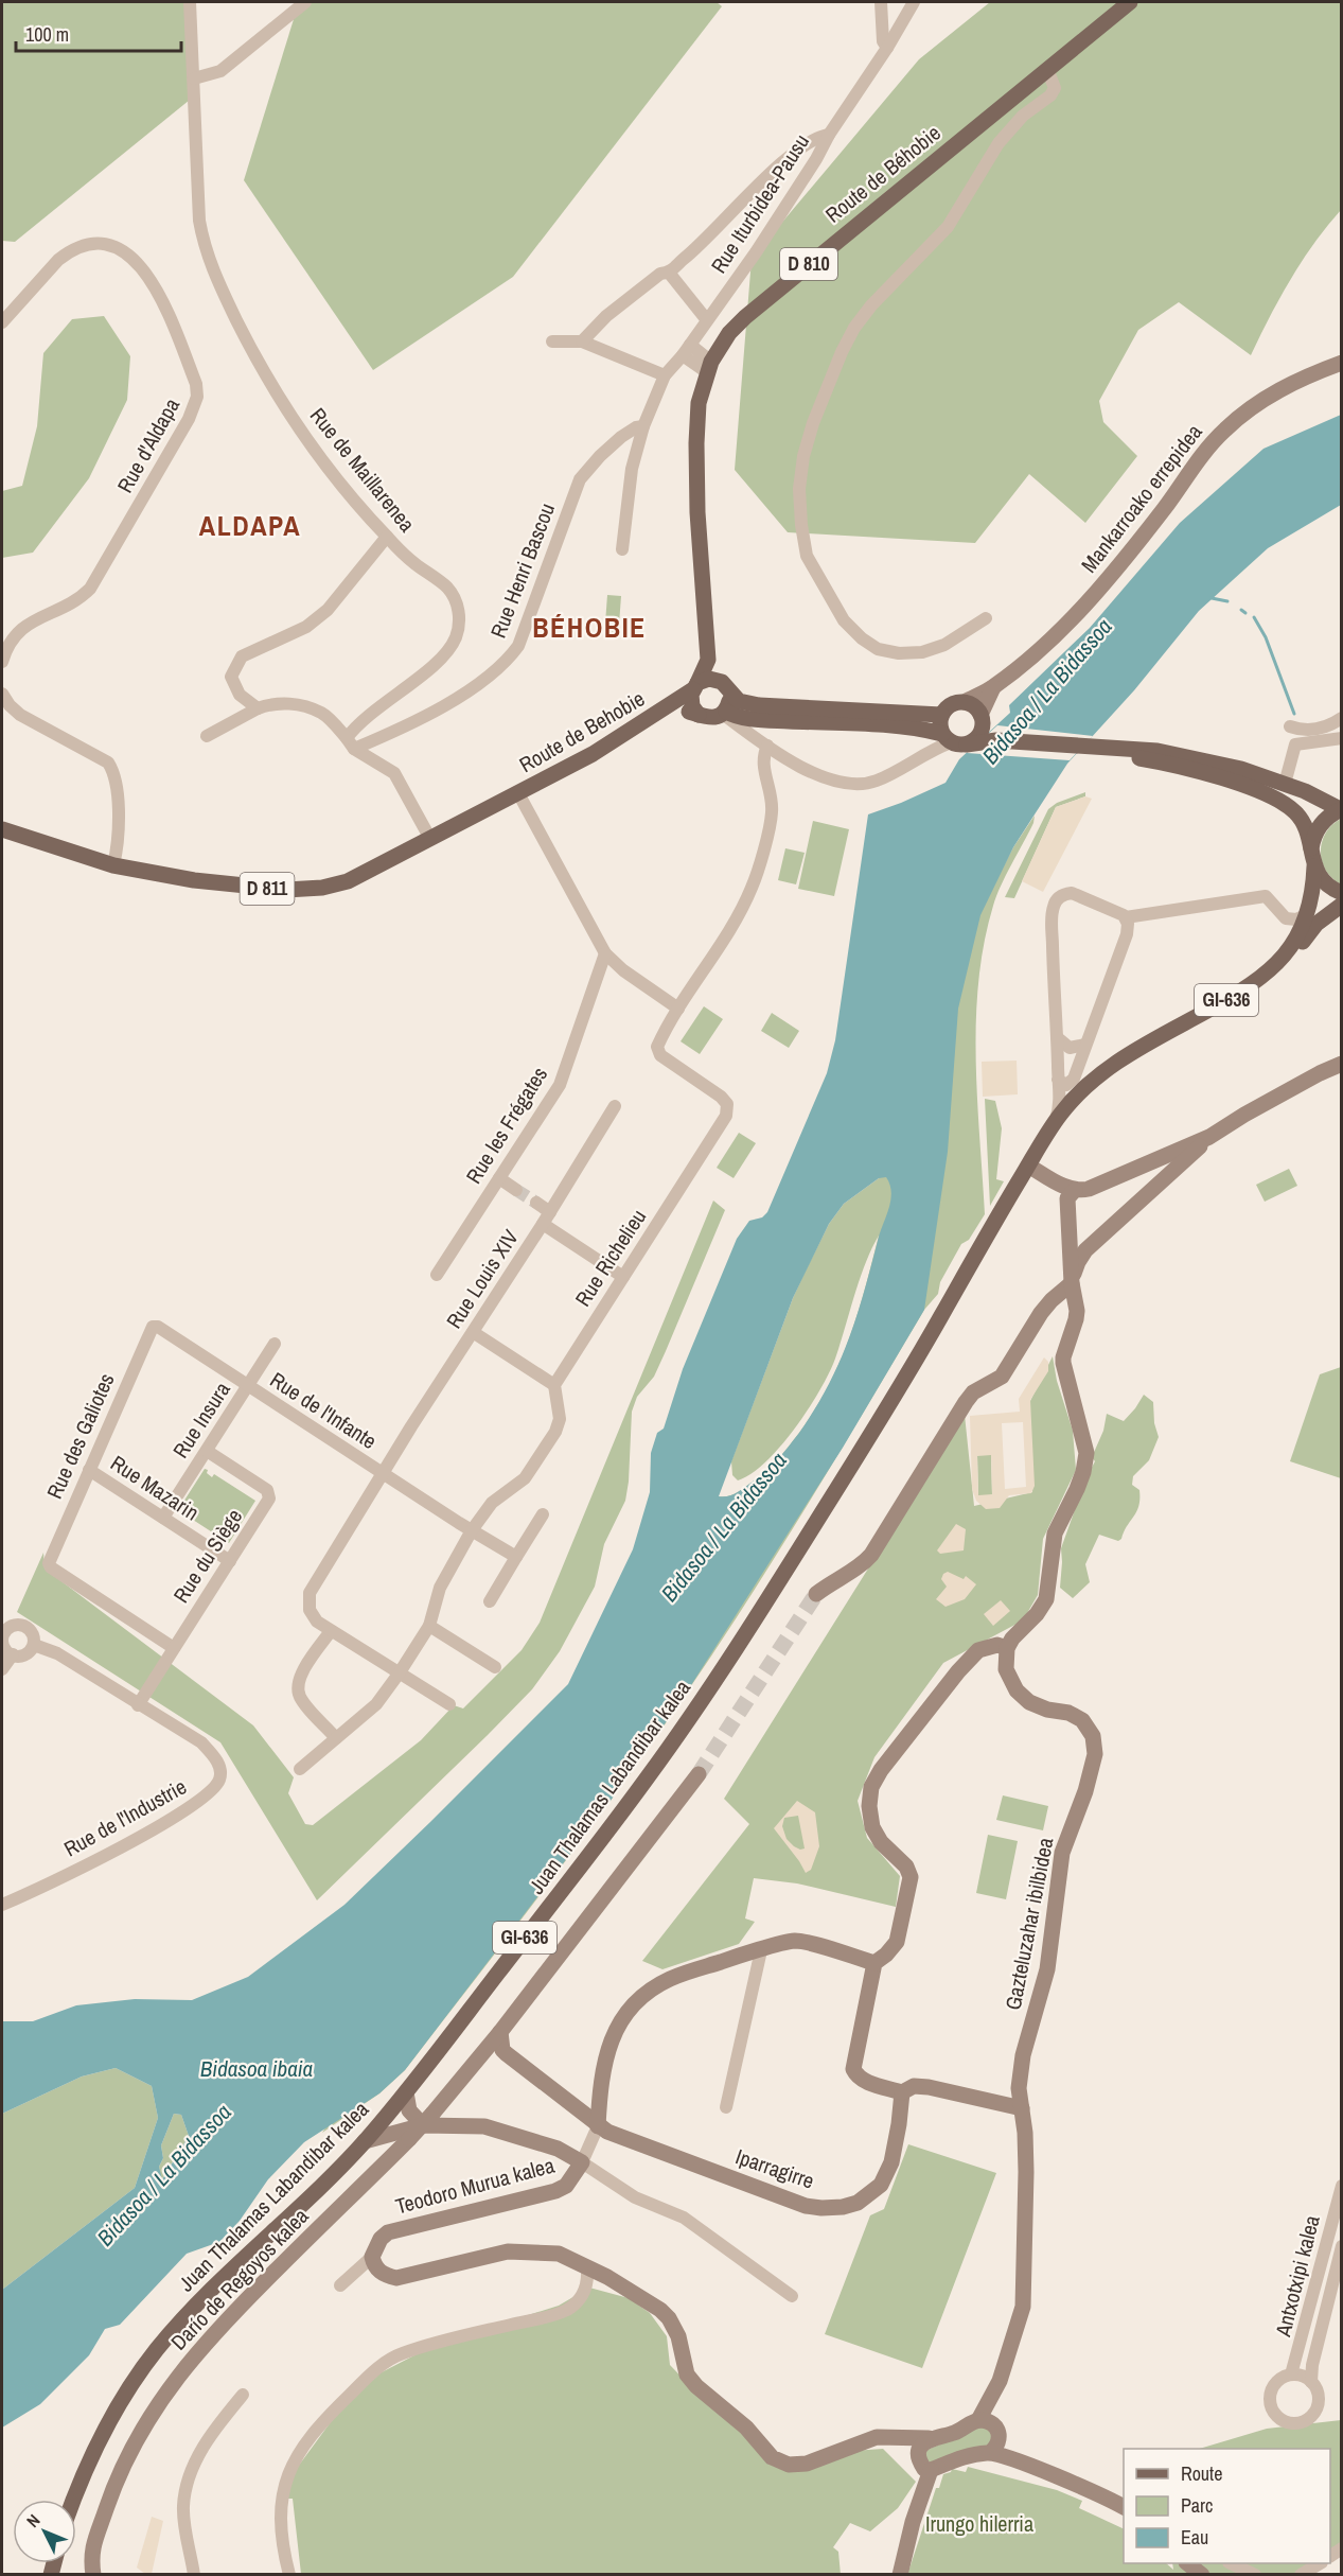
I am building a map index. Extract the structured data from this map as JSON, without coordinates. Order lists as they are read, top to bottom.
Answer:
{
  "streets": {
    "main road": [
      "Route de Béhobie",
      "D 810",
      "Route de Behobie",
      "D 811",
      "GI-636",
      "Juan Thalamas Labandibar kalea"
    ],
    "street": [
      "Rue Iturbidea-Pausu",
      "Rue d'Aldapa",
      "Rue de Maillarenea",
      "Mankarroako errepidea",
      "Rue Henri Bascou",
      "Rue les Frégates",
      "Rue Richelieu",
      "Rue Louis XIV",
      "Rue de l'Infante",
      "Rue Insura",
      "Rue des Galiotes",
      "Rue Mazarin",
      "Rue du Siège",
      "Rue de l'Industrie",
      "Gazteluzahar ibilbidea",
      "Iparragirre",
      "Teodoro Murua kalea",
      "Antxotxipi kalea",
      "Darío de Regoyos kalea"
    ]
  },
  "crossings": [
    ["Route de Béhobie", "Route de Behobie"],
    ["Rue Iturbidea-Pausu", "Rue Henri Bascou"],
    ["Rue de Maillarenea", "Rue Henri Bascou"],
    ["Route de Behobie", "D 811"],
    ["GI-636", "Juan Thalamas Labandibar kalea"],
    ["Rue Louis XIV", "Rue de l'Infante"],
    ["Rue de l'Infante", "Rue Insura"],
    ["Rue de l'Infante", "Rue des Galiotes"],
    ["Rue Insura", "Rue Mazarin"],
    ["Rue Insura", "Rue du Siège"],
    ["Rue des Galiotes", "Rue Mazarin"],
    ["Rue des Galiotes", "Rue du Siège"],
    ["Rue Mazarin", "Rue du Siège"],
    ["Rue du Siège", "Rue de l'Industrie"]
  ],
  "districts": ["ALDAPA", "BÉHOBIE"],
  "water": ["Bidasoa / La Bidassoa", "Bidasoa ibaia"],
  "parks": ["Irungo hilerria"],
  "legend": ["Route", "Parc", "Eau"],
  "scale_bar": "100 m",
  "north": "top left"
}
